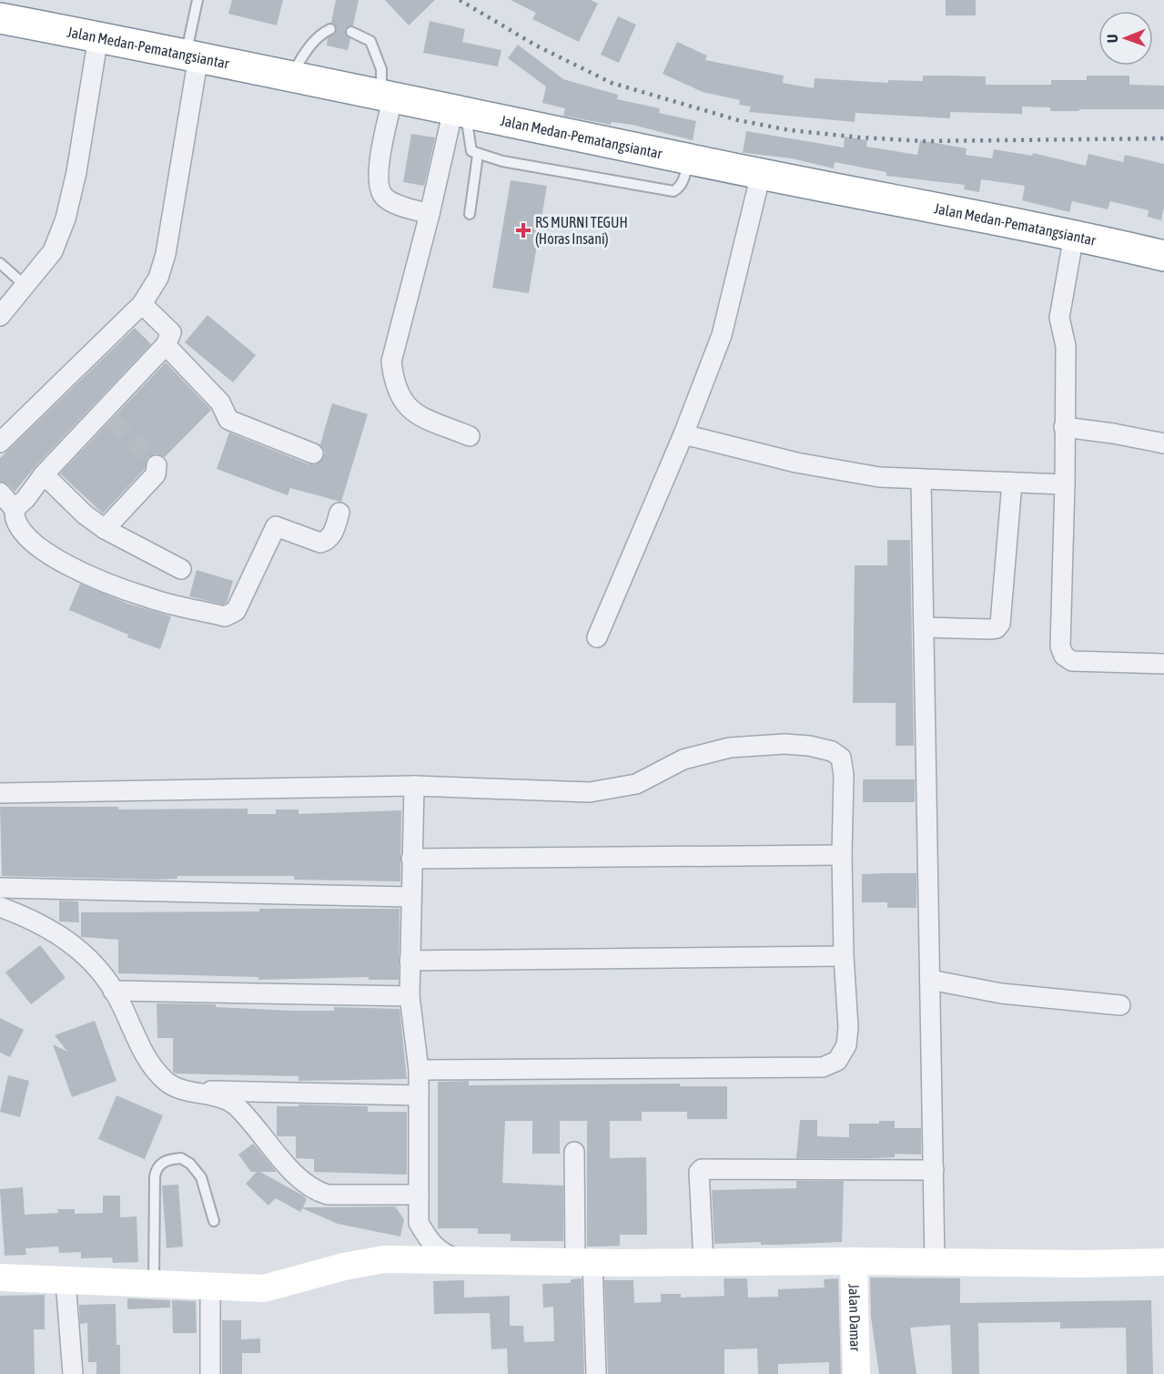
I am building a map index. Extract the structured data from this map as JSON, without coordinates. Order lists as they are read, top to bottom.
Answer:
{
  "streets": {
    "highway": ["Jalan Medan-Pematangsiantar"],
    "street": ["Jalan Damar"]
  },
  "places": {
    "health": ["RS MURNI TEGUH (Horas Insani)"]
  },
  "north": "left"
}
